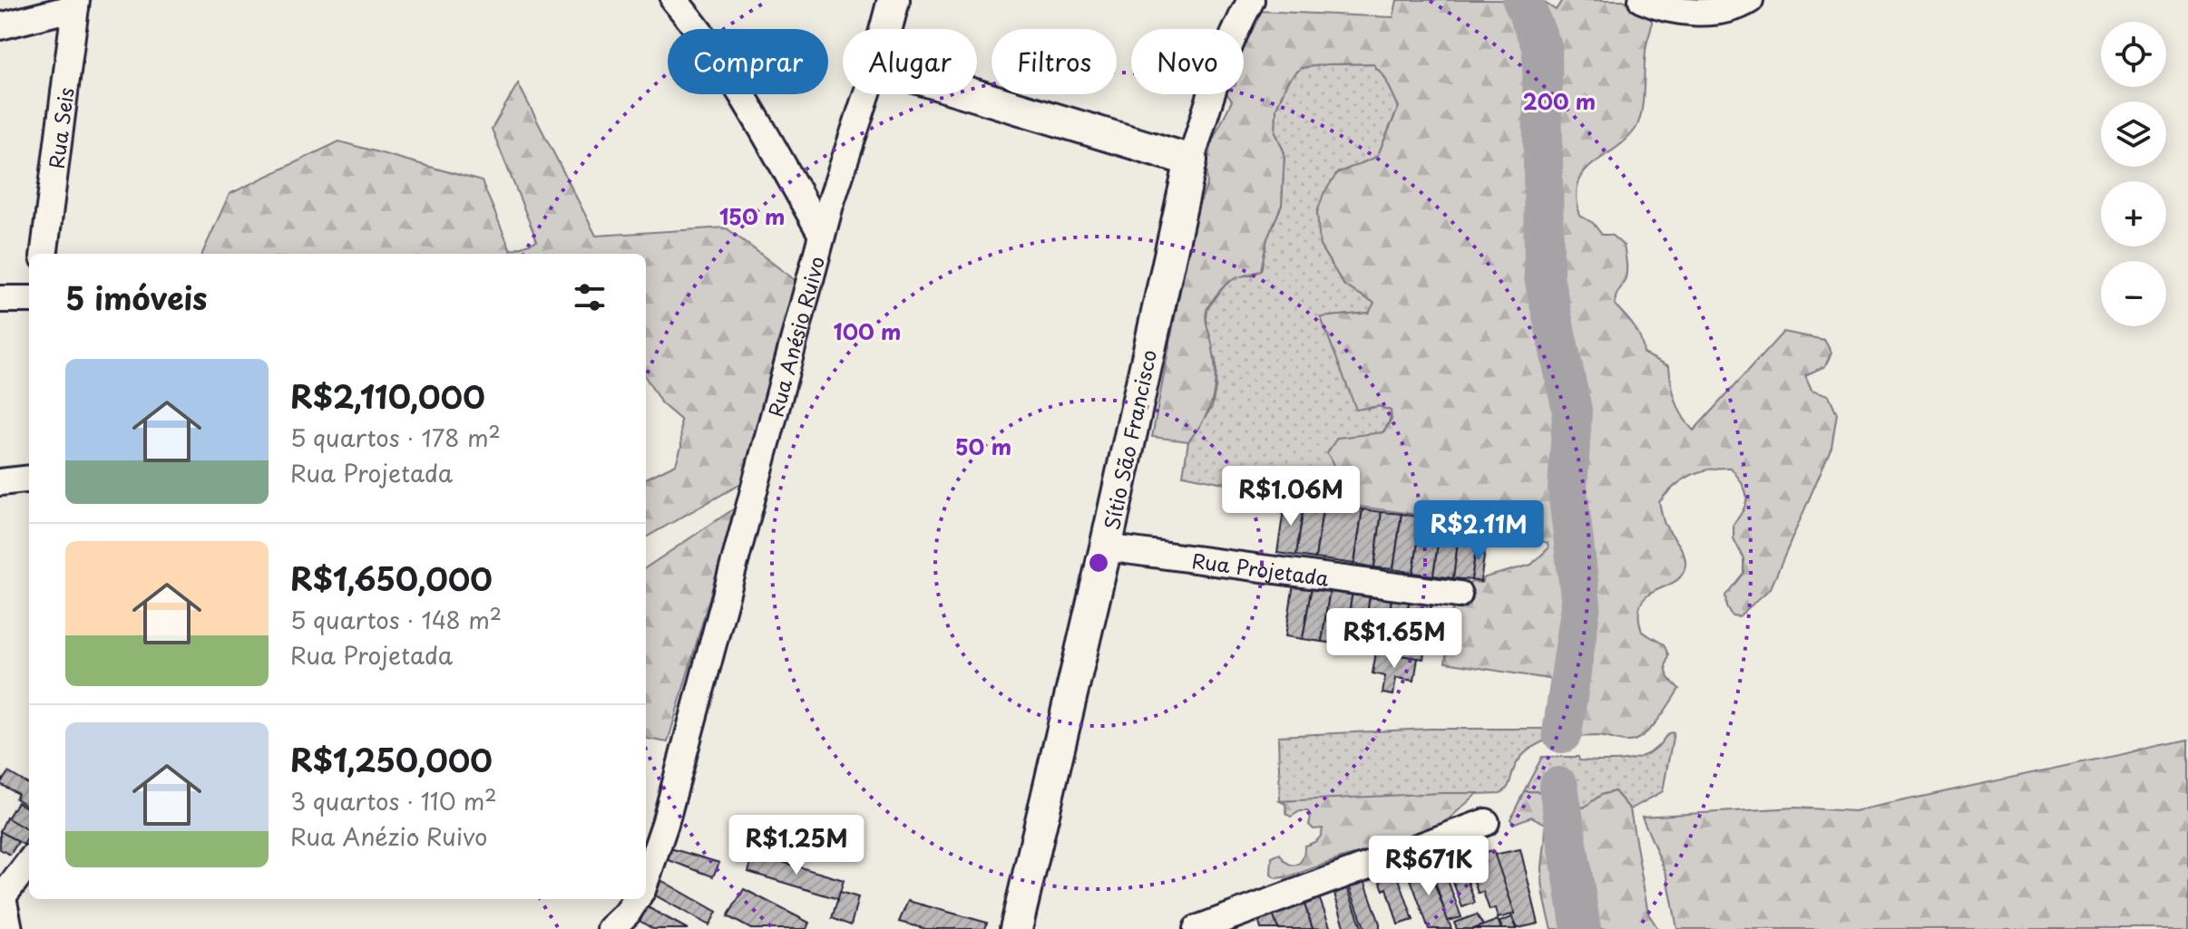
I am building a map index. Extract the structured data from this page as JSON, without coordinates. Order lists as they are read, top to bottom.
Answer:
{
  "streets": {
    "street": [
      "Rua Seis",
      "Rua Anésio Ruivo",
      "Sítio São Francisco",
      "Rua Projetada"
    ]
  },
  "crossings": [
    ["Sítio São Francisco", "Rua Projetada"]
  ],
  "page": {
    "map_buttons": ["+", "−"],
    "chip": [
      "Comprar",
      "Alugar",
      "Filtros",
      "Novo"
    ],
    "heading": "5 imóveis",
    "list": [
      {
        "name": "R$2,110,000",
        "note": "5 quartos · 178 m² · Rua Projetada"
      },
      {
        "name": "R$1,650,000",
        "note": "5 quartos · 148 m² · Rua Projetada"
      },
      {
        "name": "R$1,250,000",
        "note": "3 quartos · 110 m² · Rua Anézio Ruivo"
      }
    ],
    "price": [
      "R$1.06M",
      "R$2.11M",
      "R$1.65M",
      "R$1.25M",
      "R$671K"
    ]
  },
  "rings": [
    "200 m",
    "150 m",
    "100 m",
    "50 m"
  ]
}
